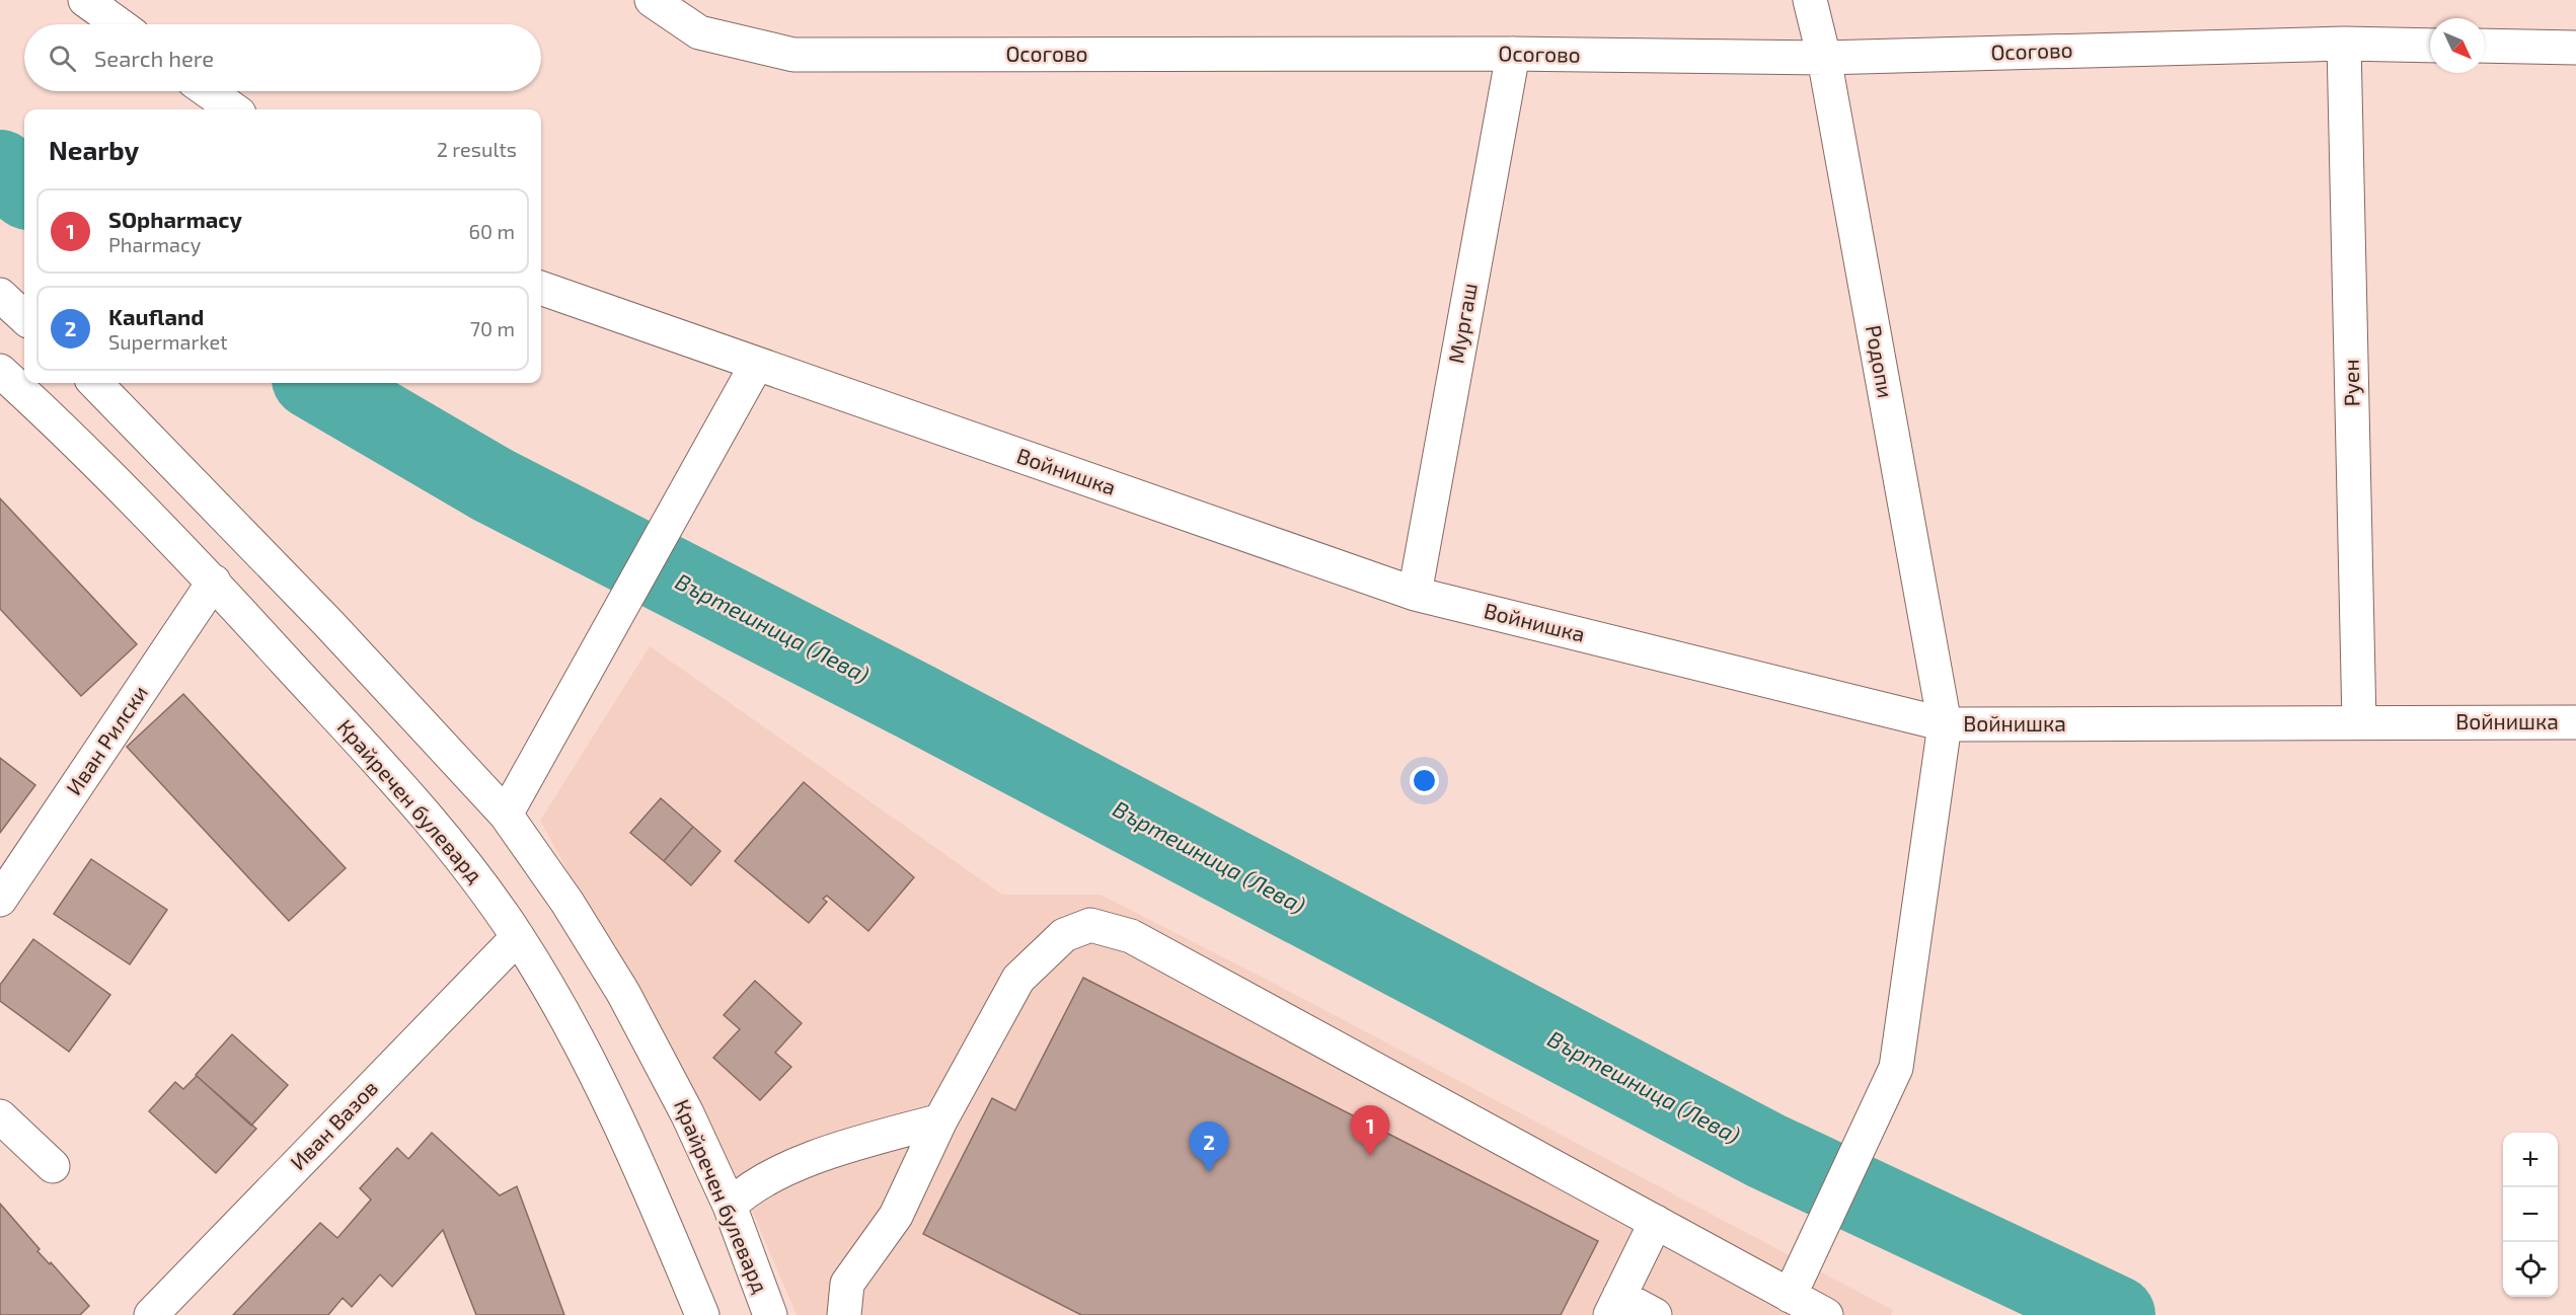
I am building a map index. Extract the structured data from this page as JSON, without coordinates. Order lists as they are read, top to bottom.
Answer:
{
  "streets": {
    "street": [
      "Осогово",
      "Мургаш",
      "Родопи",
      "Руен",
      "Войнишка",
      "Иван Рилски",
      "Крайречен булевард",
      "Иван Вазов"
    ]
  },
  "crossings": [
    ["Осогово", "Мургаш"],
    ["Осогово", "Родопи"],
    ["Осогово", "Руен"],
    ["Мургаш", "Войнишка"],
    ["Родопи", "Войнишка"],
    ["Руен", "Войнишка"],
    ["Иван Рилски", "Крайречен булевард"],
    ["Крайречен булевард", "Иван Вазов"]
  ],
  "water": ["Въртешница (Лева)"],
  "north": "bottom right",
  "page": {
    "search": "Search here",
    "heading": ["Nearby", "2 results"],
    "list": [
      {
        "mark": "1",
        "name": "SOpharmacy",
        "note": "Pharmacy",
        "value": "60 m"
      },
      {
        "mark": "2",
        "name": "Kaufland",
        "note": "Supermarket",
        "value": "70 m"
      }
    ],
    "pins": ["1", "2"],
    "map_buttons": ["+", "−"]
  }
}
